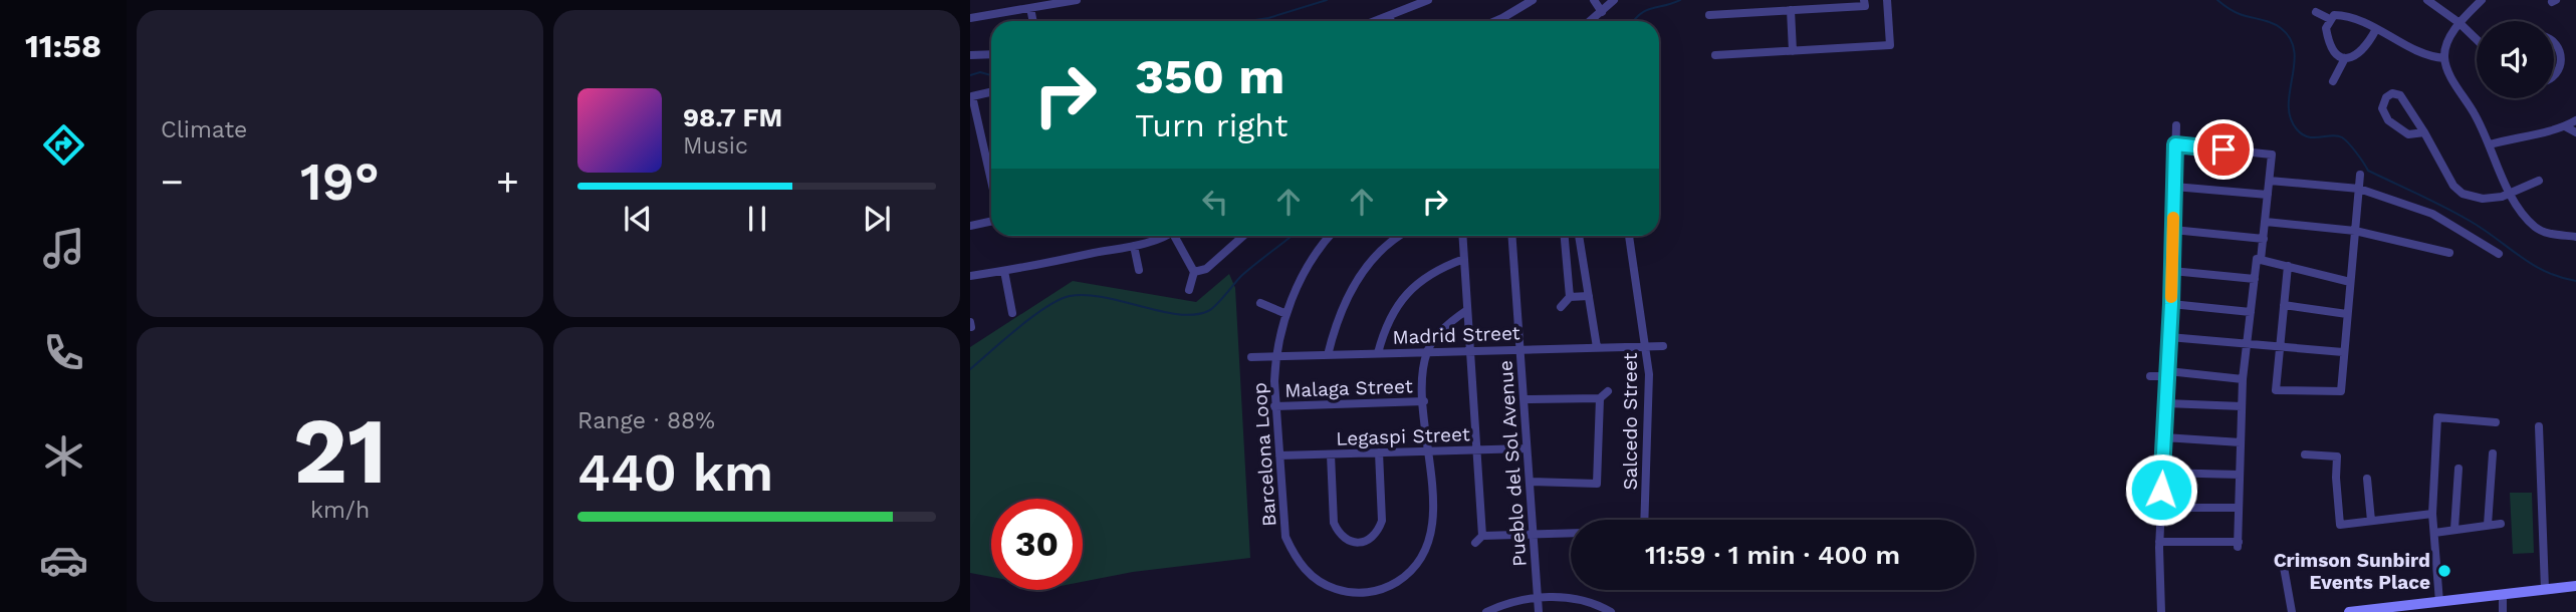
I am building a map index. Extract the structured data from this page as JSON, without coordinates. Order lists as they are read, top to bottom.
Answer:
{
  "streets": {
    "street": [
      "Madrid Street",
      "Malaga Street",
      "Salcedo Street",
      "Legaspi Street",
      "Barcelona Loop",
      "Pueblo del Sol Avenue"
    ]
  },
  "crossings": [
    ["Madrid Street", "Salcedo Street"],
    ["Madrid Street", "Barcelona Loop"],
    ["Madrid Street", "Pueblo del Sol Avenue"],
    ["Malaga Street", "Barcelona Loop"],
    ["Legaspi Street", "Barcelona Loop"],
    ["Legaspi Street", "Pueblo del Sol Avenue"]
  ],
  "places": ["Crimson Sunbird Events Place"],
  "page": {
    "tabs": "11:58",
    "tile": [
      "Climate",
      ["21", "km/h"],
      ["Range · 88%", "440 km"]
    ],
    "turn": ["350 m", "Turn right"],
    "song": ["98.7 FM", "Music"],
    "heat": ["−", "19°", "+"],
    "limit": "30",
    "trip": "11:59 · 1 min · 400 m"
  }
}
